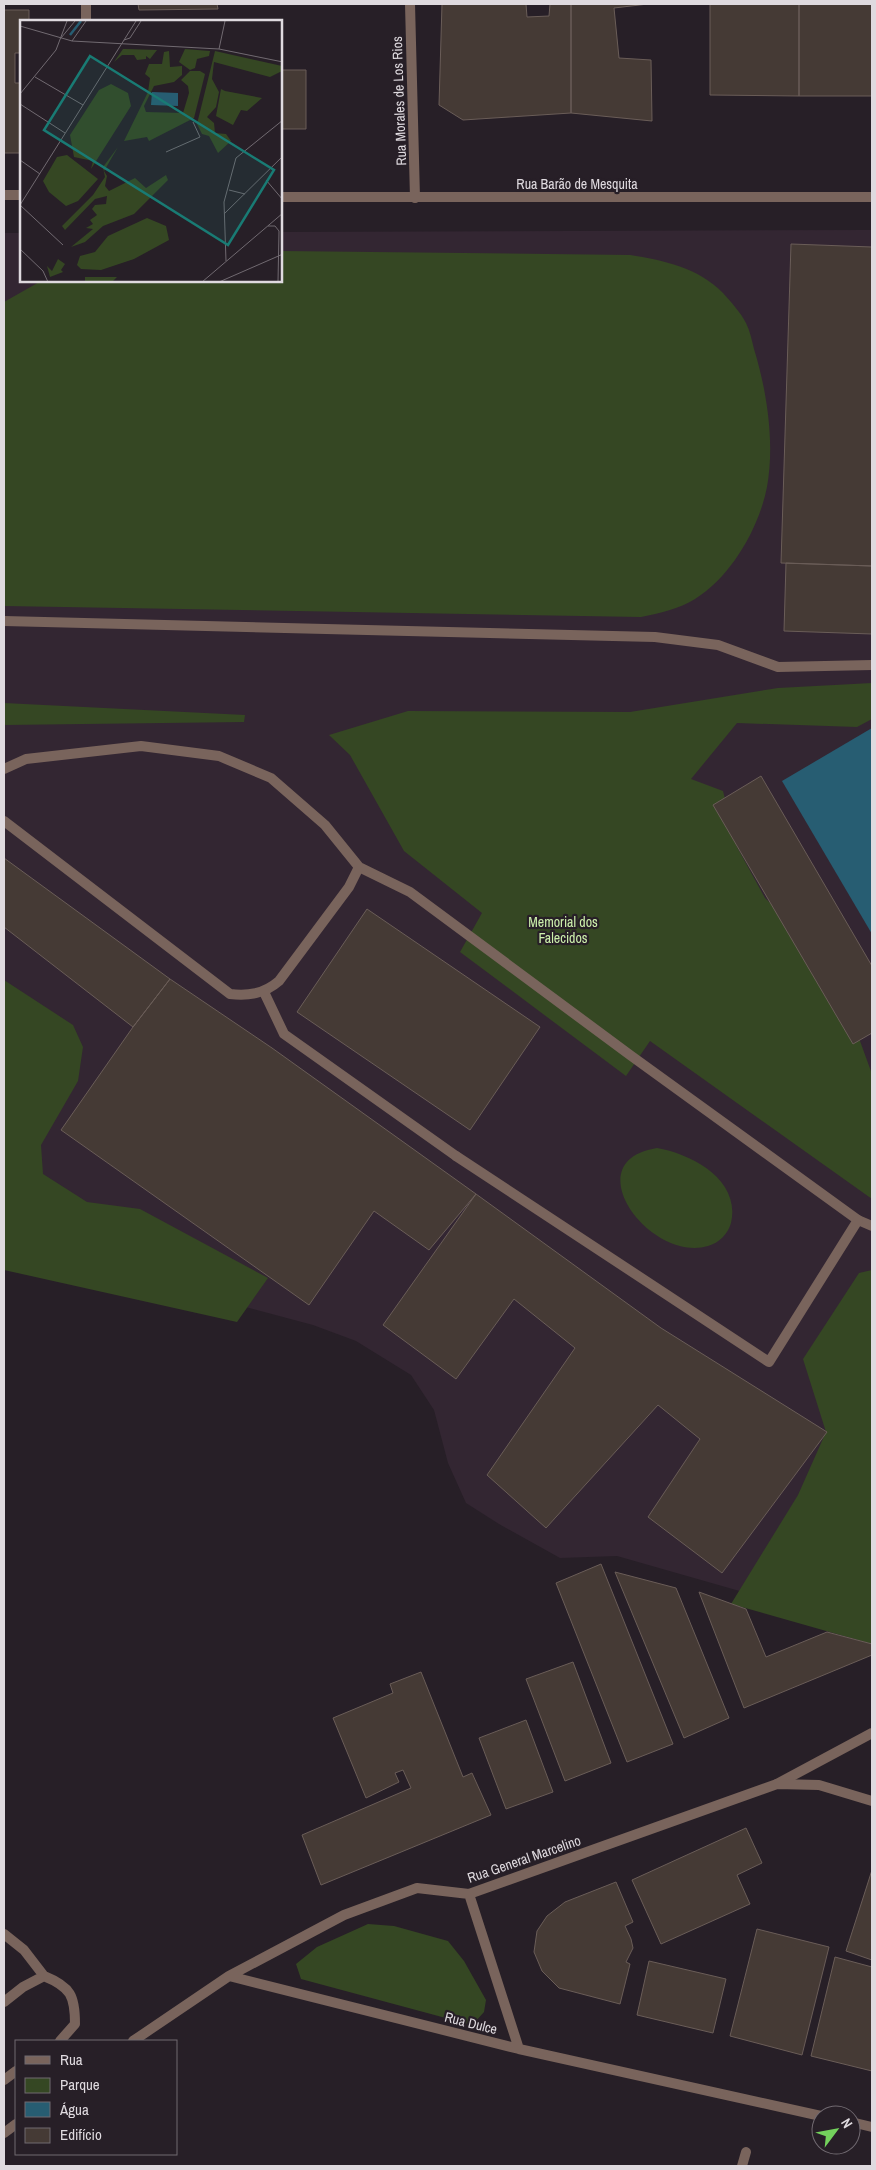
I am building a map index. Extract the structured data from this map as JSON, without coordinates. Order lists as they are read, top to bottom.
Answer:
{
  "streets": {
    "street": [
      "Rua Morales de Los Rios",
      "Rua Barão de Mesquita",
      "Rua General Marcelino",
      "Rua Dulce"
    ]
  },
  "crossings": [
    ["Rua Morales de Los Rios", "Rua Barão de Mesquita"],
    ["Rua General Marcelino", "Rua Dulce"]
  ],
  "parks": ["Memorial dos Falecidos"],
  "legend": [
    "Rua",
    "Parque",
    "Água",
    "Edifício"
  ],
  "north": "top right"
}
